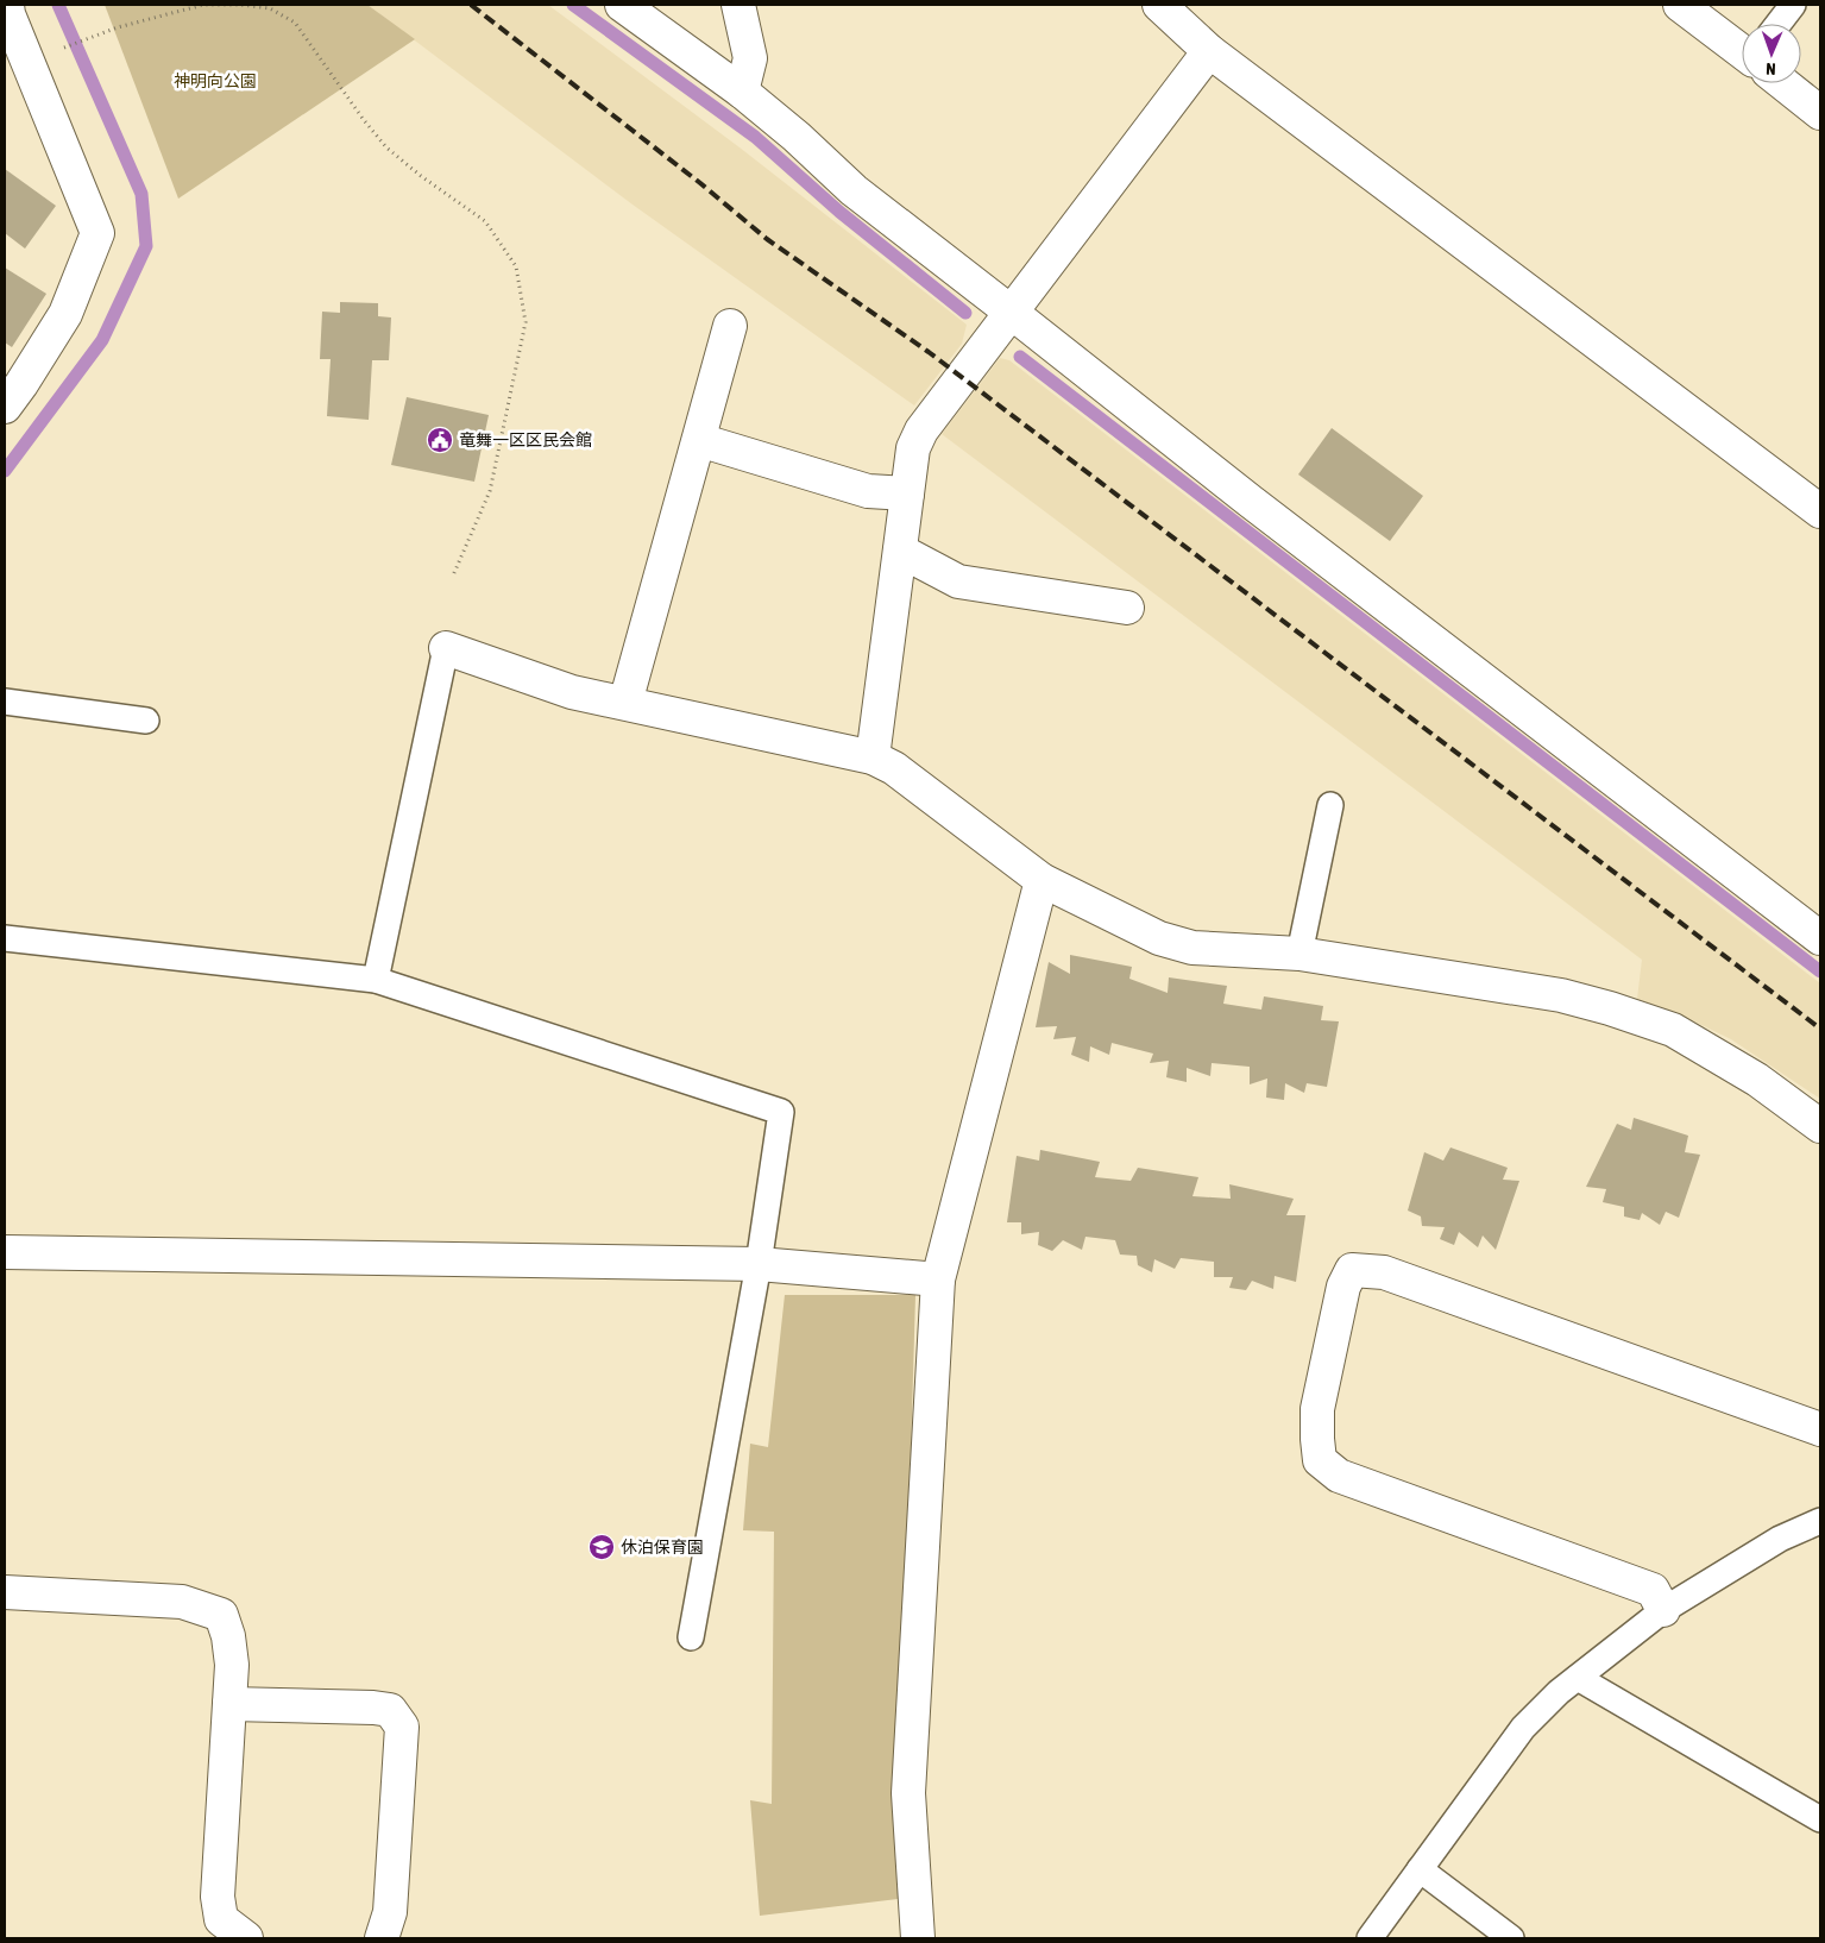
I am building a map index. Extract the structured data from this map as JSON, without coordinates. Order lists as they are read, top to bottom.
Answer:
{
  "parks": ["神明向公園"],
  "places": {
    "public building": ["竜舞一区区民会館"],
    "school or university": ["休泊保育園"]
  },
  "north": "bottom"
}
